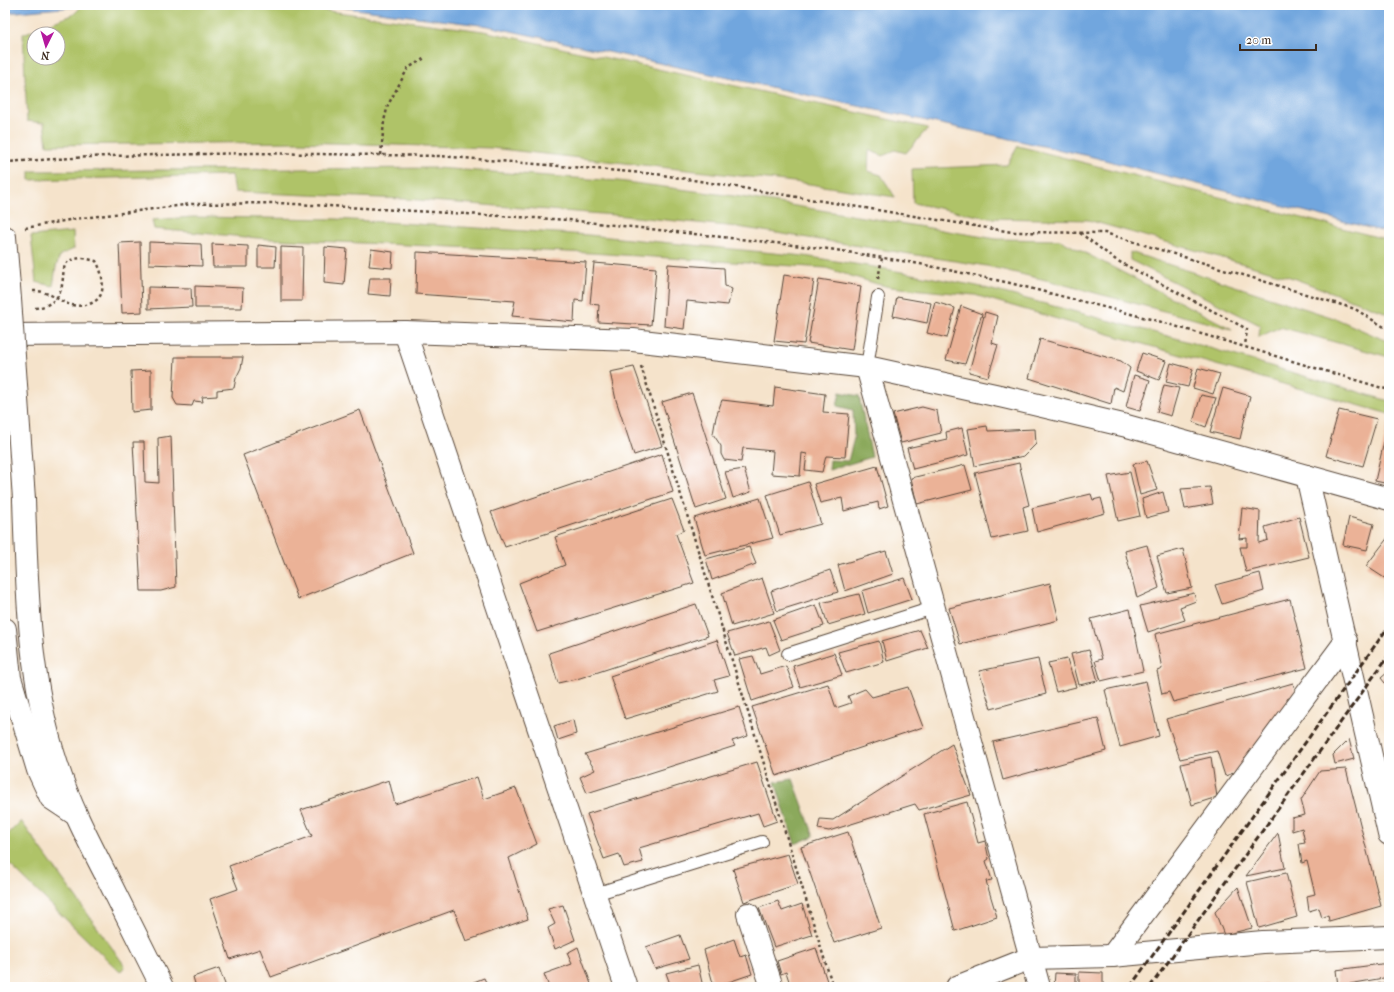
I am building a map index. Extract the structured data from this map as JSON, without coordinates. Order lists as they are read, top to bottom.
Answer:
{
  "scale_bar": "20 m",
  "north": "bottom"
}
